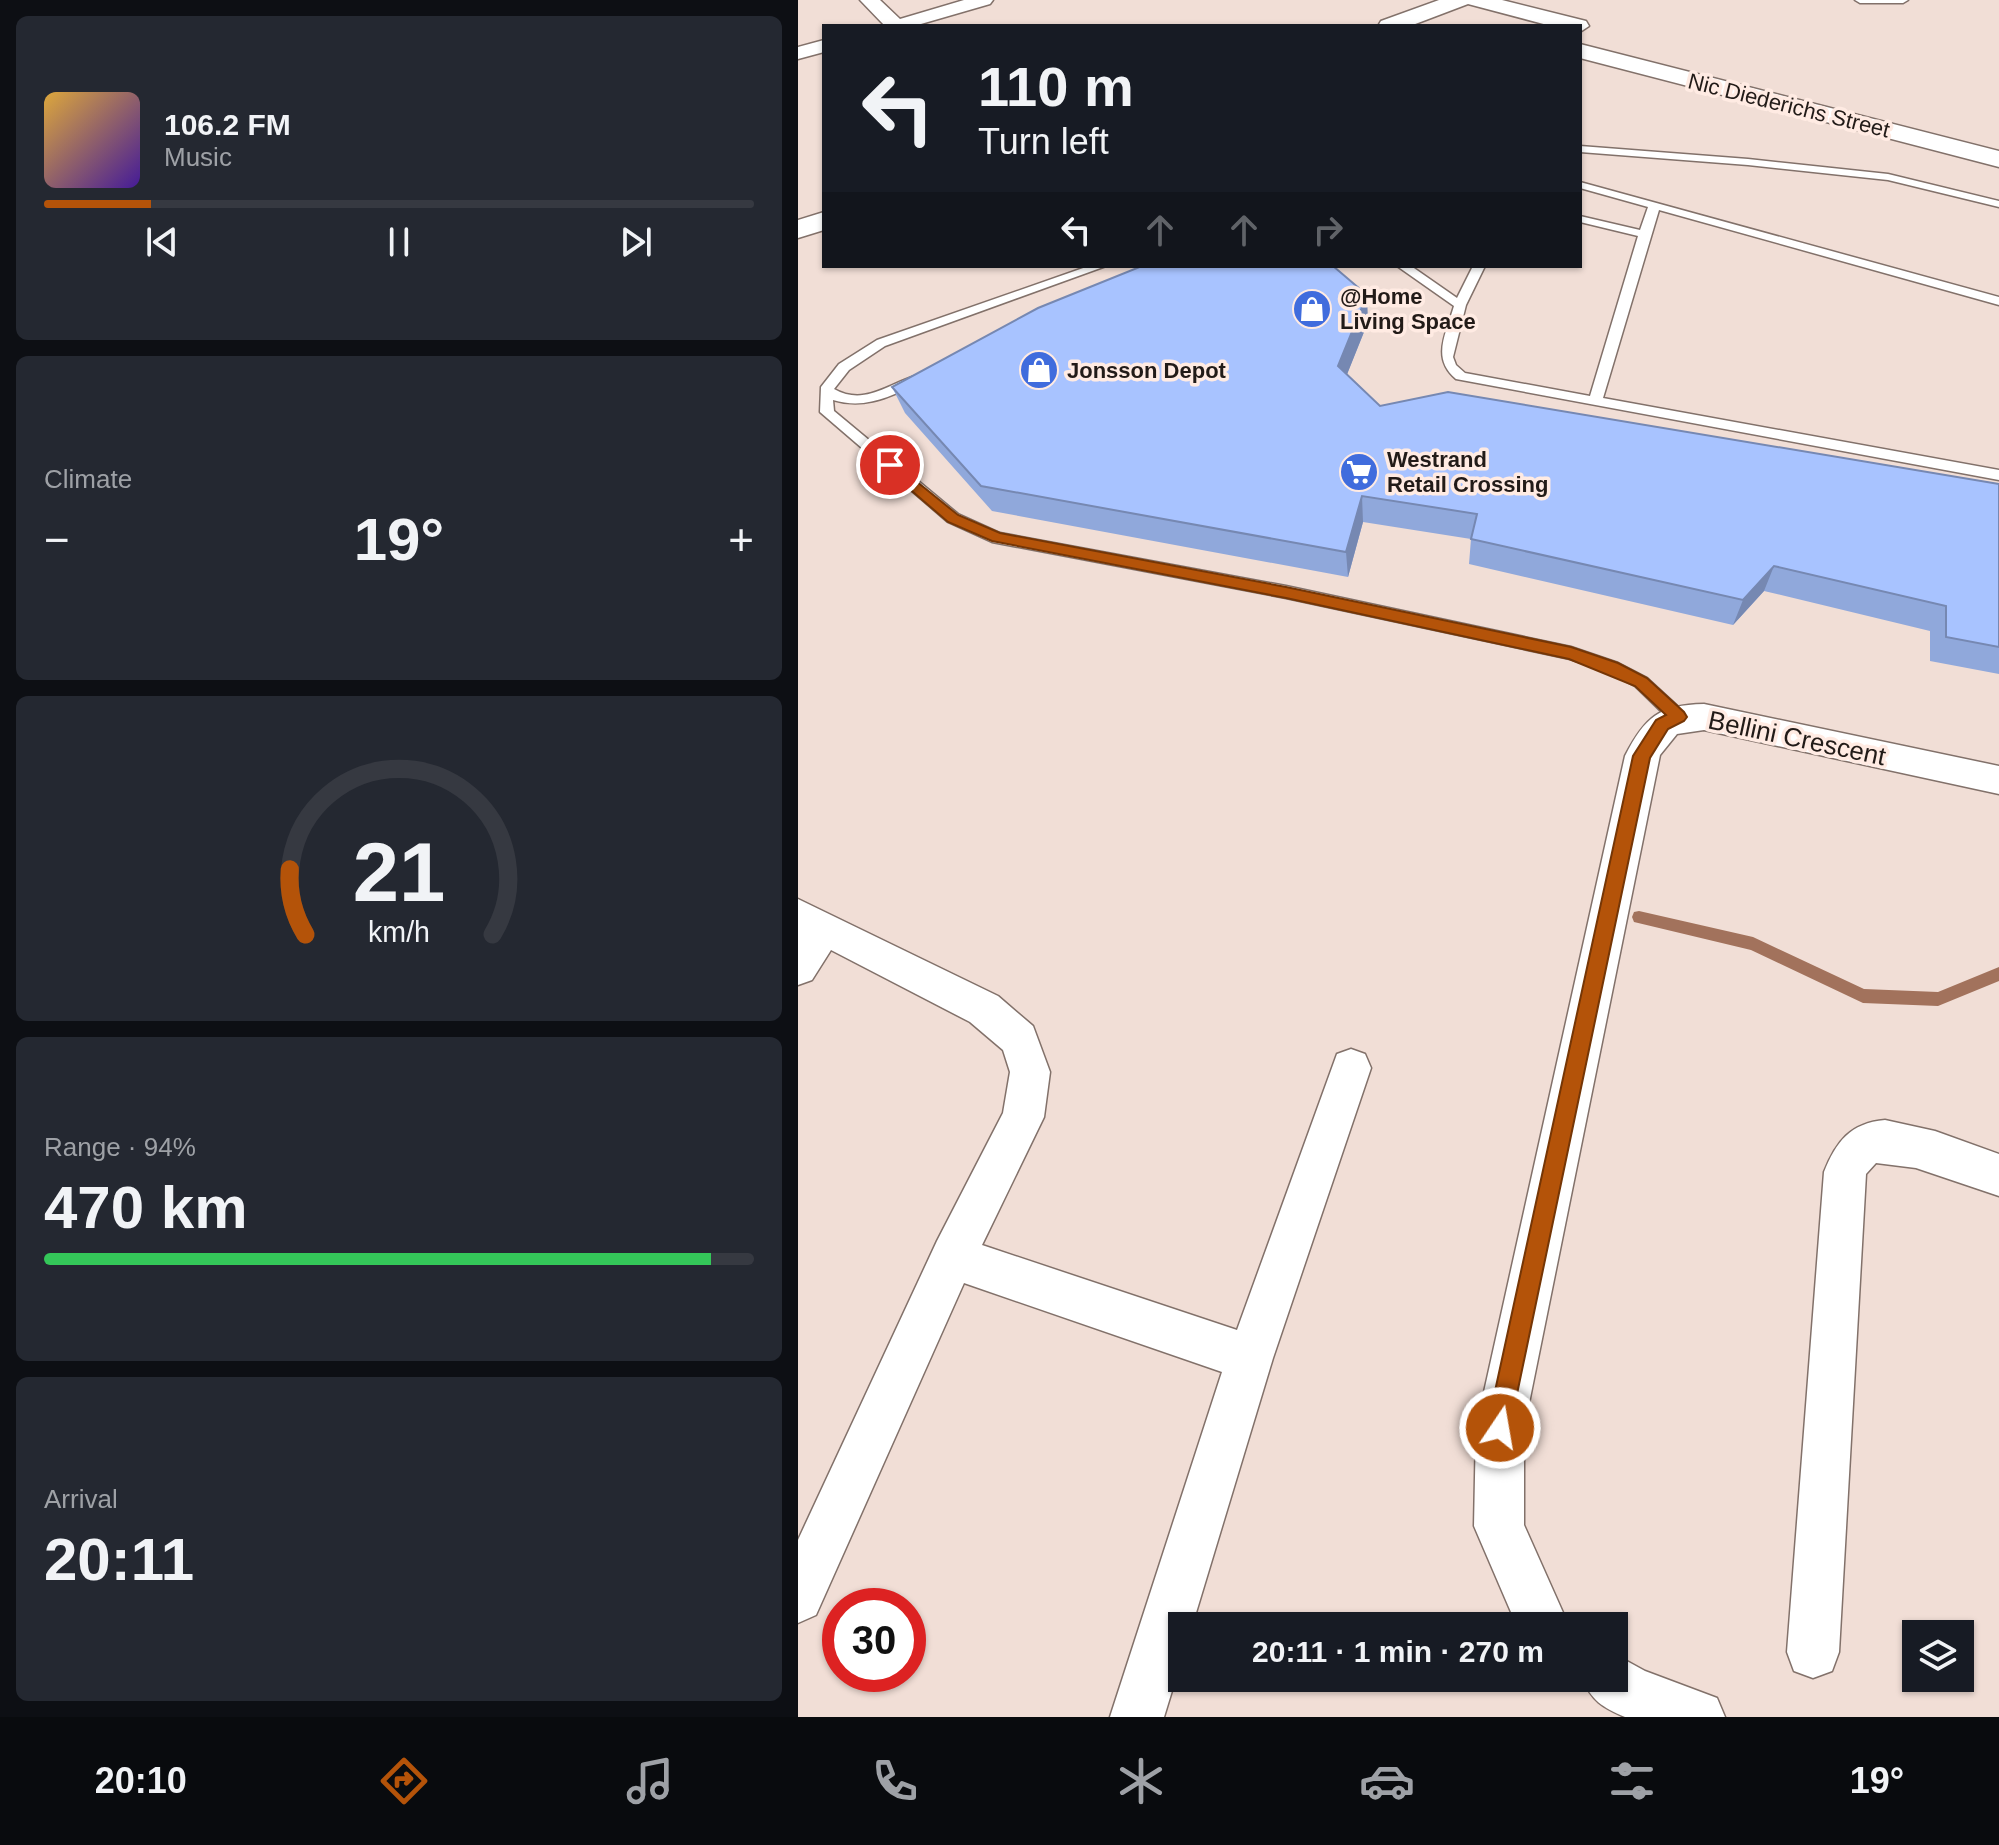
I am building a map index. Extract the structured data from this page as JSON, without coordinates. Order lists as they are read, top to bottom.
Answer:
{
  "streets": {
    "street": ["Nic Diederichs Street", "Bellini Crescent"]
  },
  "places": {
    "shop": ["@Home Living Space", "Jonsson Depot"],
    "supermarket": ["Westrand Retail Crossing"]
  },
  "page": {
    "turn": ["110 m", "Turn left"],
    "song": ["106.2 FM", "Music"],
    "tile": [
      "Climate",
      ["Range · 94%", "470 km"],
      ["Arrival", "20:11"]
    ],
    "heat": ["−", "19°", "+"],
    "limit": "30",
    "trip": "20:11 · 1 min · 270 m",
    "tabs": ["20:10", "19°"],
    "gauge": ["21", "km/h"]
  }
}
